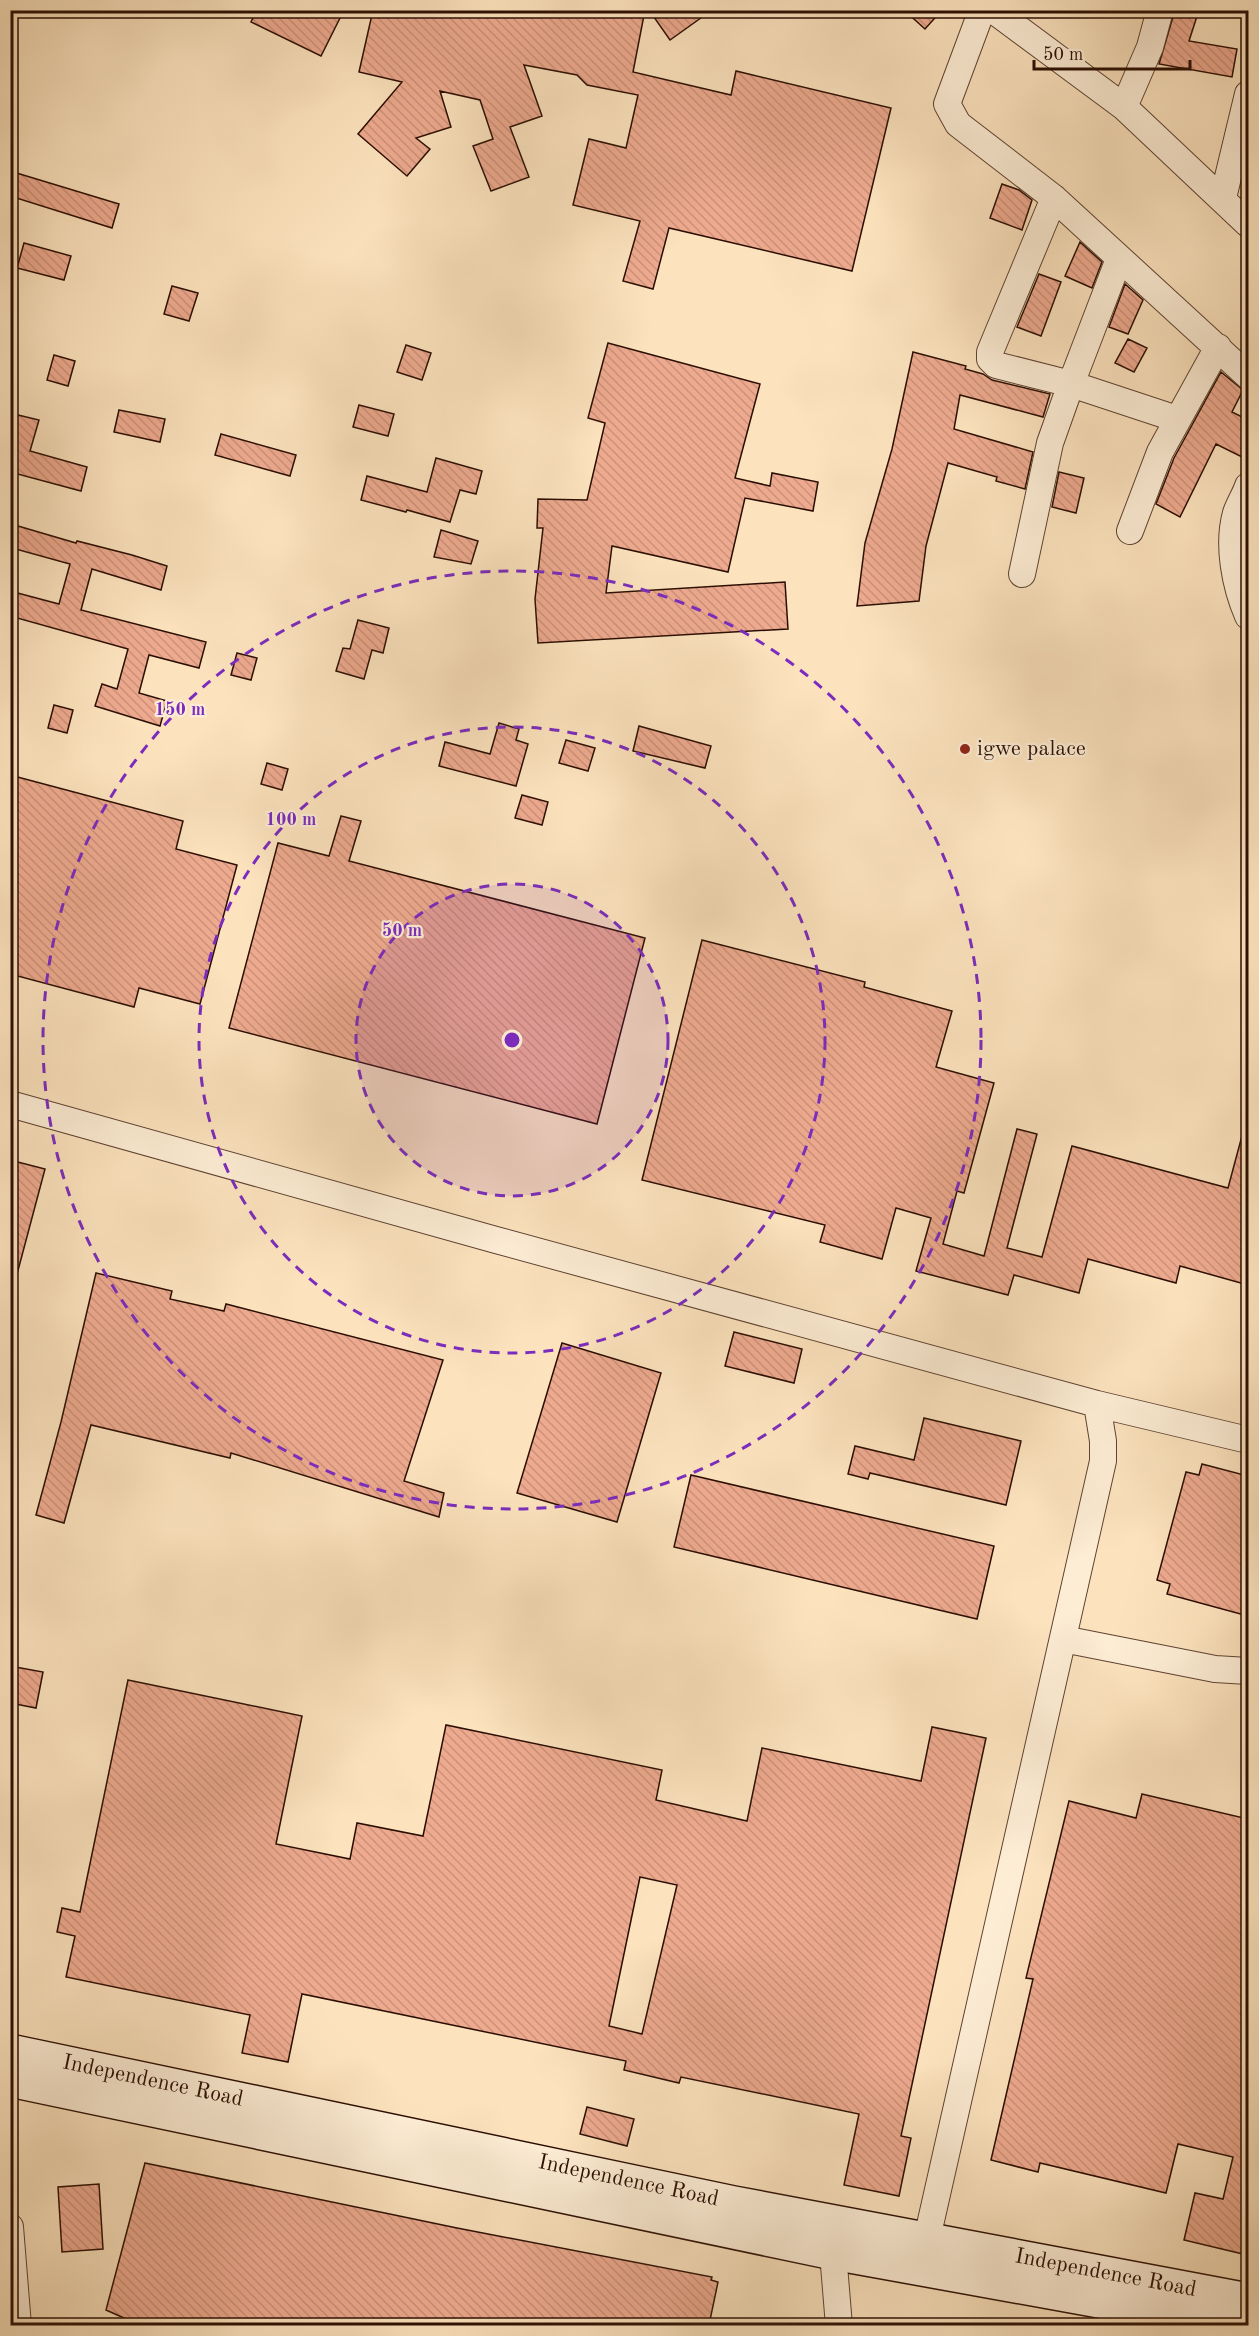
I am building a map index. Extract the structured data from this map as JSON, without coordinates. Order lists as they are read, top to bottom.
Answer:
{
  "streets": {
    "main road": ["Independence Road"]
  },
  "places": ["igwe palace"],
  "scale_bar": "50 m",
  "rings": ["150 m", "100 m", "50 m"]
}
